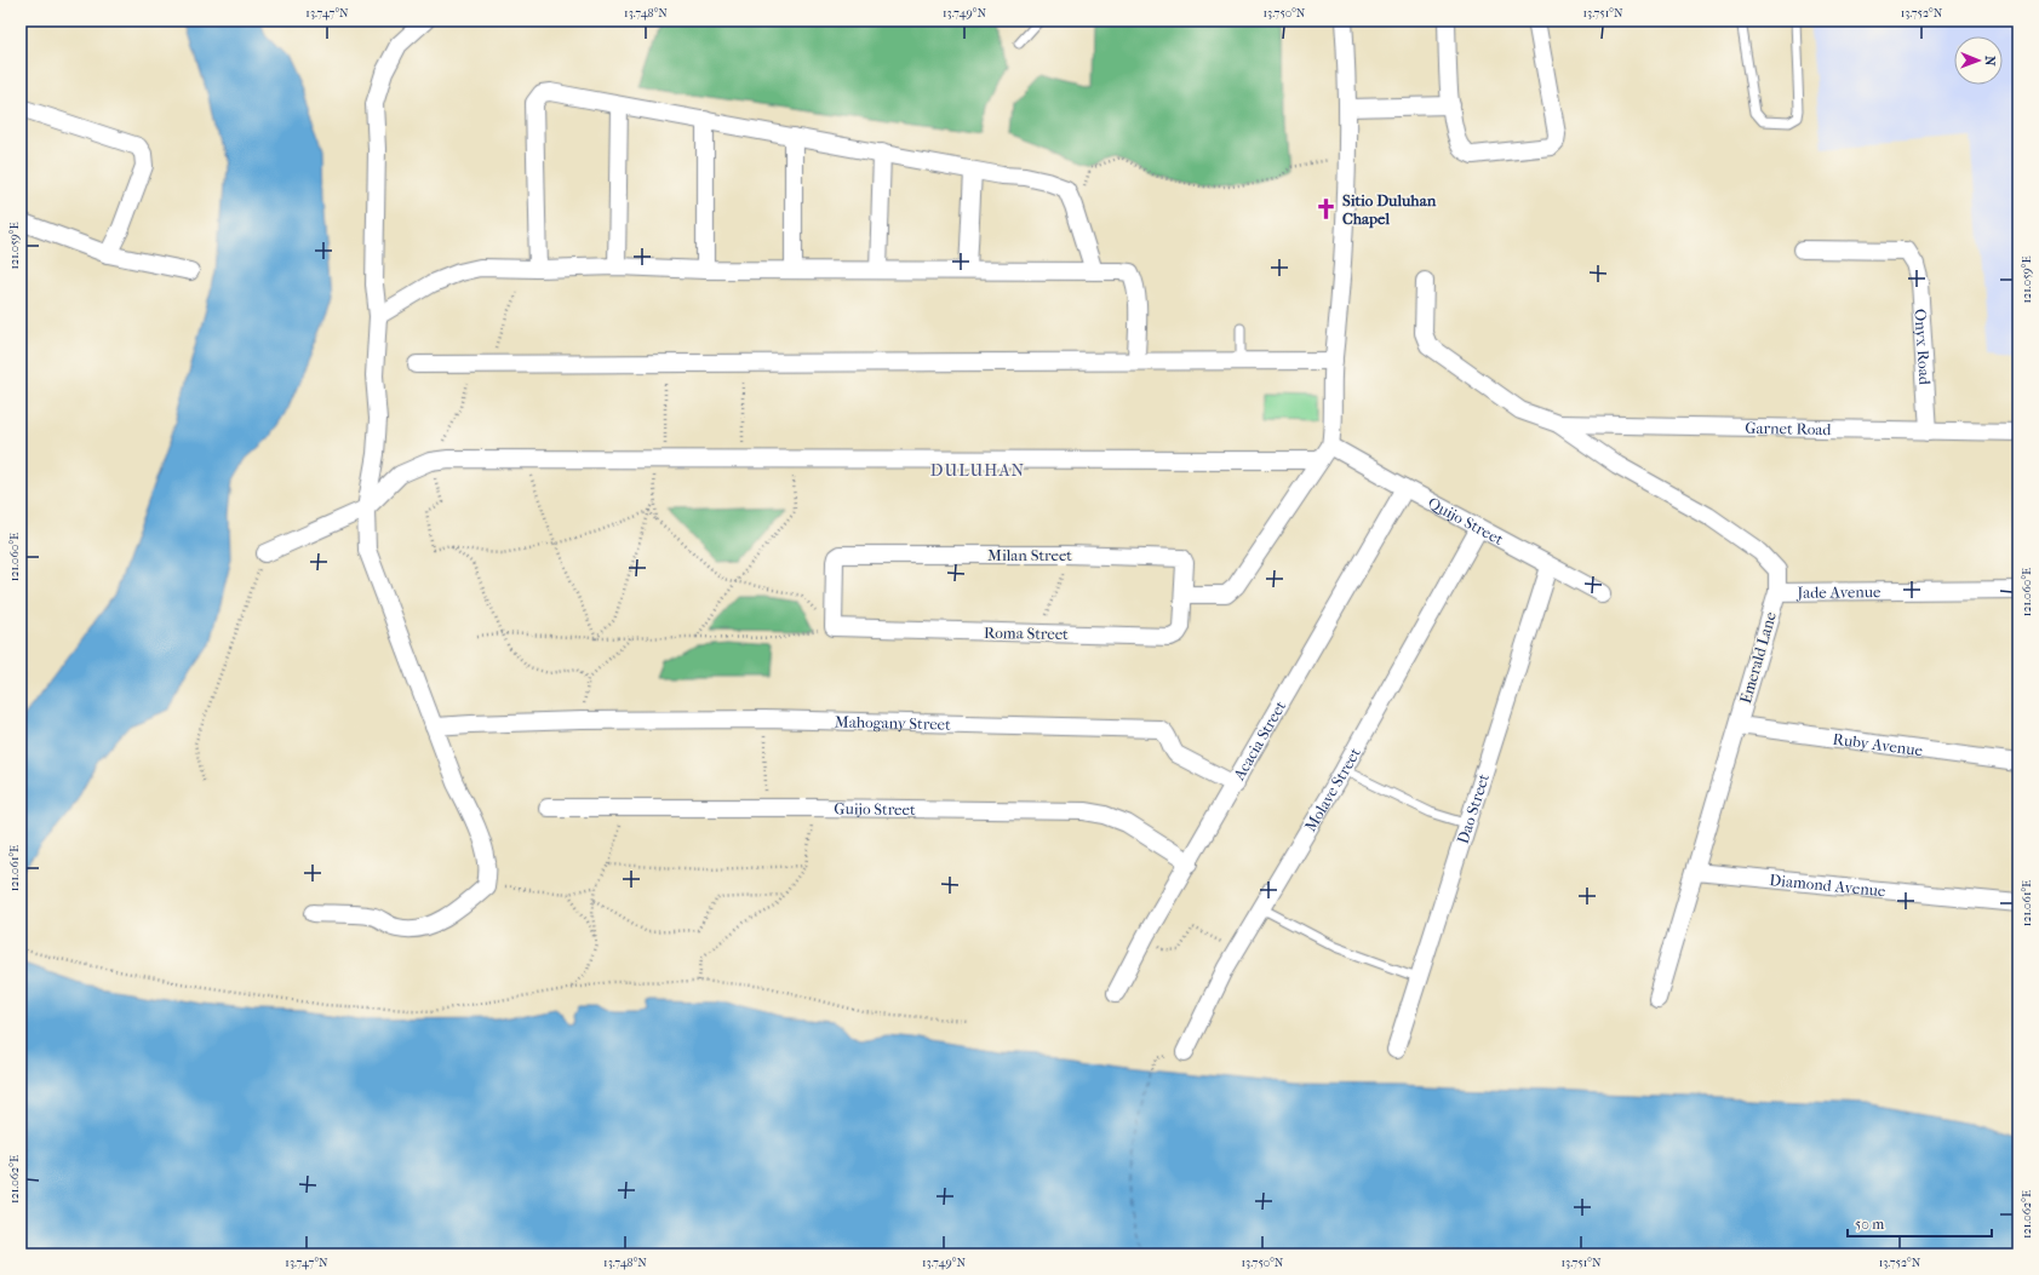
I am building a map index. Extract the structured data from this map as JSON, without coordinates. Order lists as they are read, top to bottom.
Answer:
{
  "streets": {
    "street": [
      "Onyx Road",
      "Garnet Road",
      "Quijo Street",
      "Milan Street",
      "Jade Avenue",
      "Roma Street",
      "Emerald Lane",
      "Mahogany Street",
      "Acacia Street",
      "Ruby Avenue",
      "Molave Street",
      "Dao Street",
      "Guijo Street",
      "Diamond Avenue"
    ]
  },
  "crossings": [
    ["Onyx Road", "Garnet Road"],
    ["Garnet Road", "Emerald Lane"],
    ["Quijo Street", "Acacia Street"],
    ["Quijo Street", "Molave Street"],
    ["Quijo Street", "Dao Street"],
    ["Milan Street", "Roma Street"],
    ["Jade Avenue", "Emerald Lane"],
    ["Emerald Lane", "Ruby Avenue"],
    ["Emerald Lane", "Diamond Avenue"],
    ["Mahogany Street", "Acacia Street"],
    ["Acacia Street", "Guijo Street"]
  ],
  "districts": ["DULUHAN"],
  "places": {
    "church": ["Sitio Duluhan Chapel"]
  },
  "scale_bar": "50 m",
  "north": "right",
  "coordinates": [
    "13.747°N",
    "13.748°N",
    "13.749°N",
    "13.750°N",
    "13.751°N",
    "13.752°N",
    "121.059°E",
    "121.060°E",
    "121.061°E",
    "121.062°E"
  ]
}
